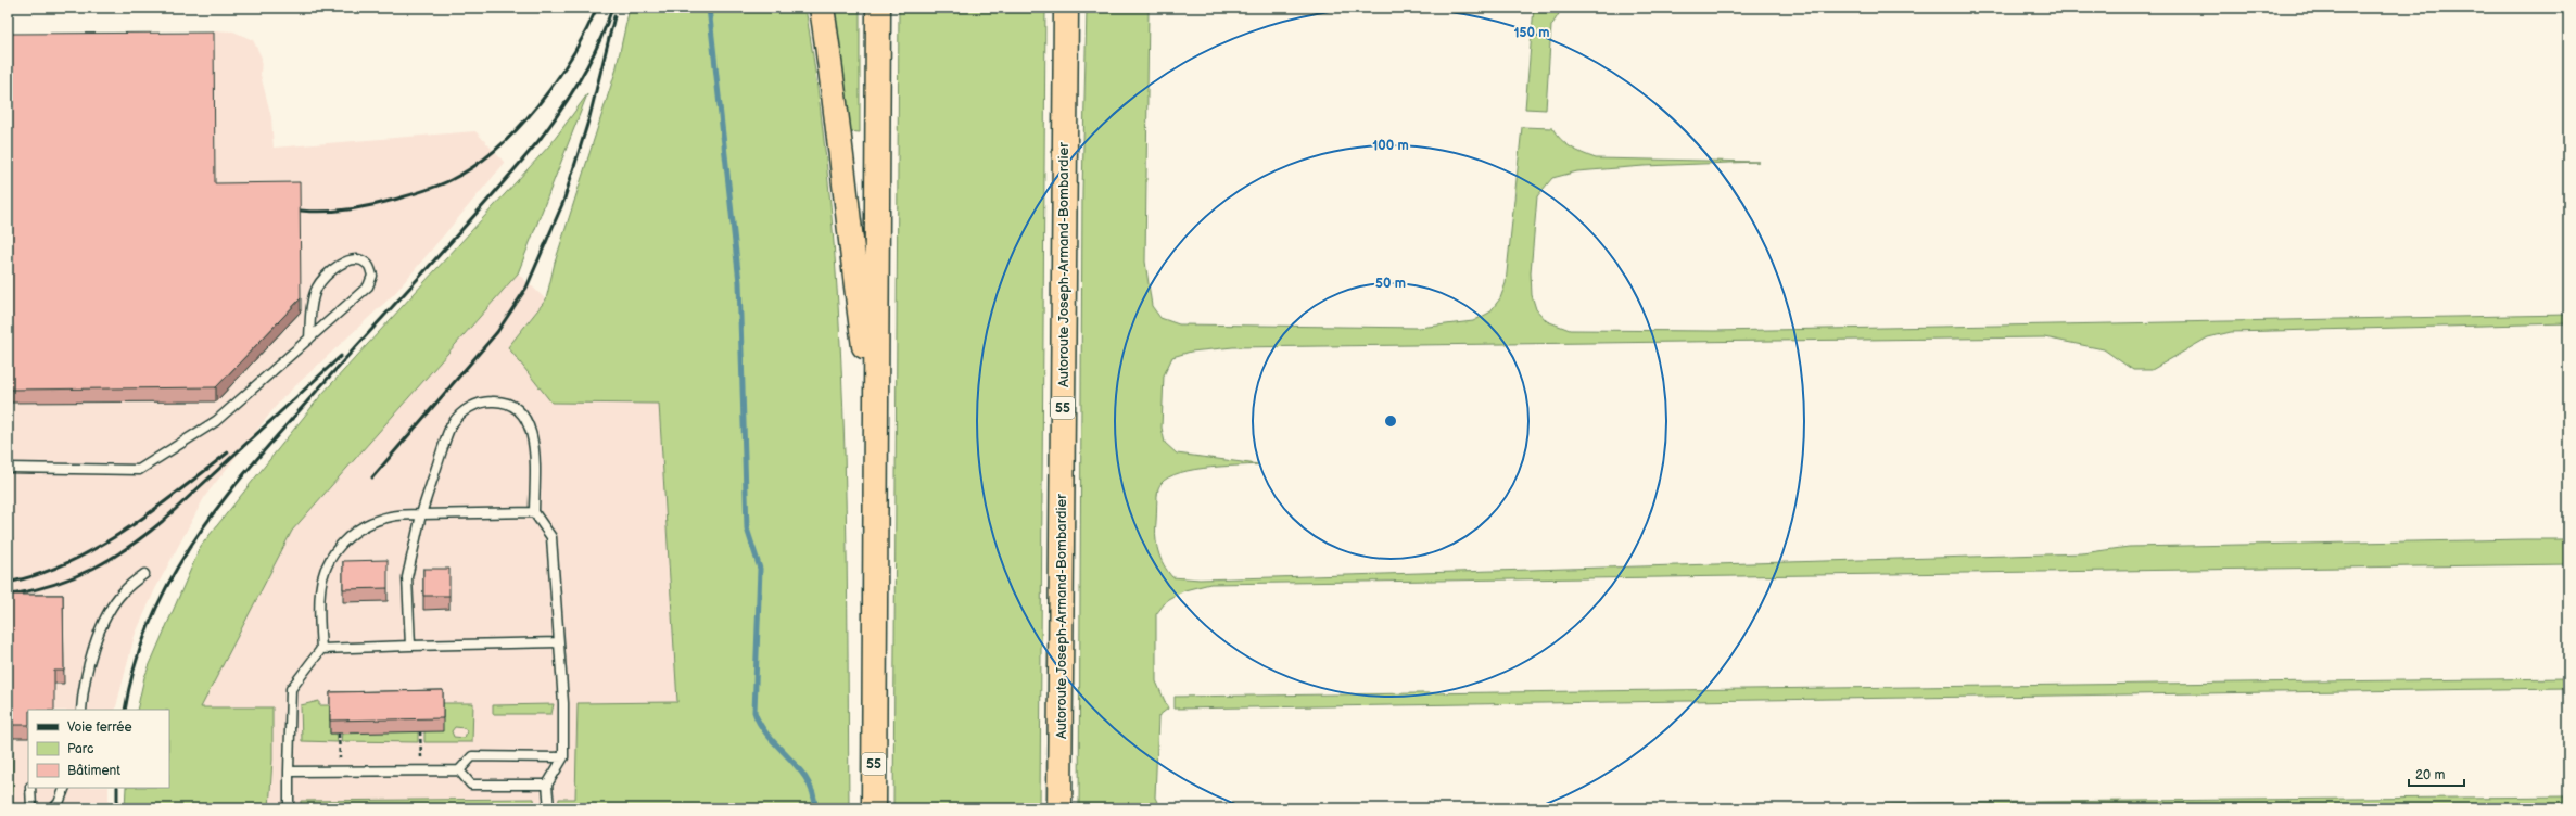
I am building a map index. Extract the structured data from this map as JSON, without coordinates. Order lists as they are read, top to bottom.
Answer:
{
  "streets": {
    "highway": ["Autoroute Joseph-Armand-Bombardier", "55"]
  },
  "legend": ["Voie ferrée", "Parc", "Bâtiment"],
  "scale_bar": "20 m",
  "rings": ["150 m", "100 m", "50 m"]
}
